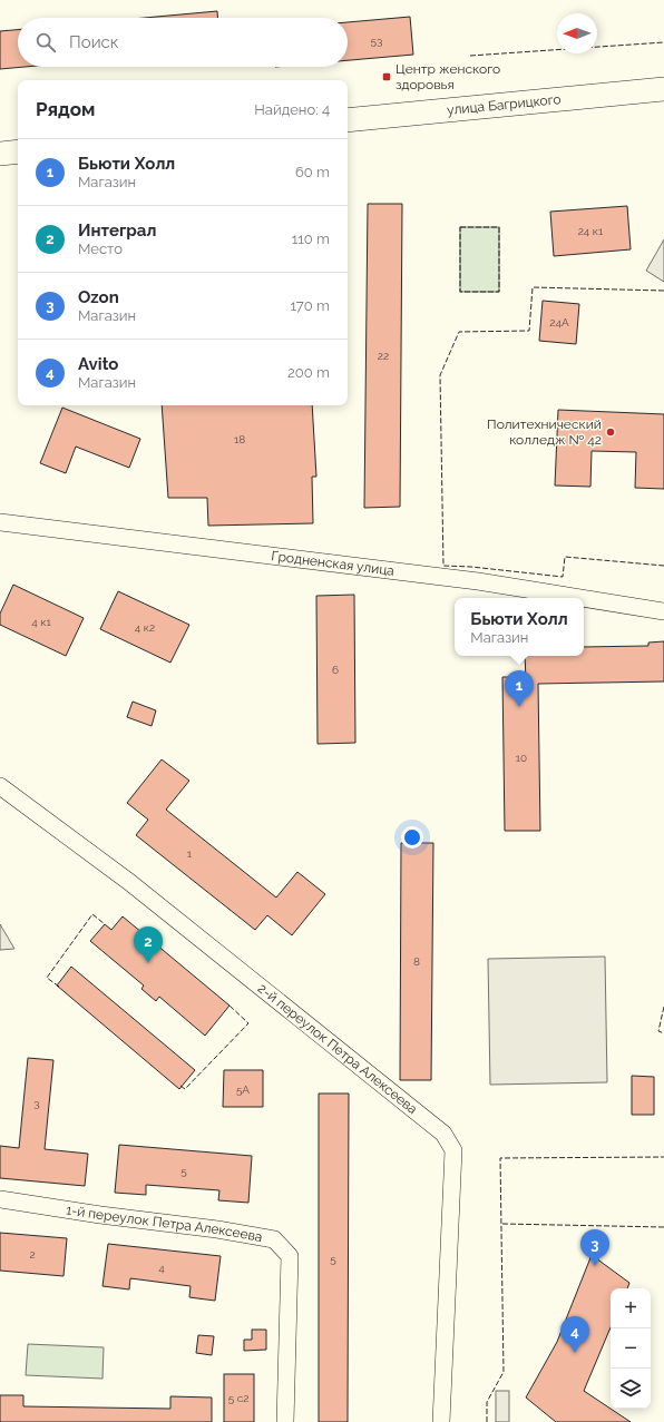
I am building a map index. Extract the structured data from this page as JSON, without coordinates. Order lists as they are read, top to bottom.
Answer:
{
  "streets": {
    "street": [
      "улица Багрицкого",
      "Гродненская улица",
      "2-й переулок Петра Алексеева",
      "1-й переулок Петра Алексеева"
    ]
  },
  "places": {
    "transit": ["Центр женского здоровья"],
    "other": ["Политехнический колледж № 42"]
  },
  "house_numbers": [
    "53",
    "24 к1",
    "24А",
    "22",
    "18",
    "4 к1",
    "4 к2",
    "6",
    "10",
    "1",
    "8",
    "5А",
    "3",
    "5",
    "2",
    "5",
    "4",
    "5 с2"
  ],
  "north": "left",
  "page": {
    "search": "Поиск",
    "heading": ["Рядом", "Найдено: 4"],
    "list": [
      {
        "mark": "1",
        "name": "Бьюти Холл",
        "note": "Магазин",
        "value": "60 m"
      },
      {
        "mark": "2",
        "name": "Интеграл",
        "note": "Место",
        "value": "110 m"
      },
      {
        "mark": "3",
        "name": "Ozon",
        "note": "Магазин",
        "value": "170 m"
      },
      {
        "mark": "4",
        "name": "Avito",
        "note": "Магазин",
        "value": "200 m"
      }
    ],
    "popup": ["Бьюти Холл", "Магазин"],
    "pins": [
      "1",
      "2",
      "3",
      "4"
    ],
    "map_buttons": ["+", "−"]
  }
}
